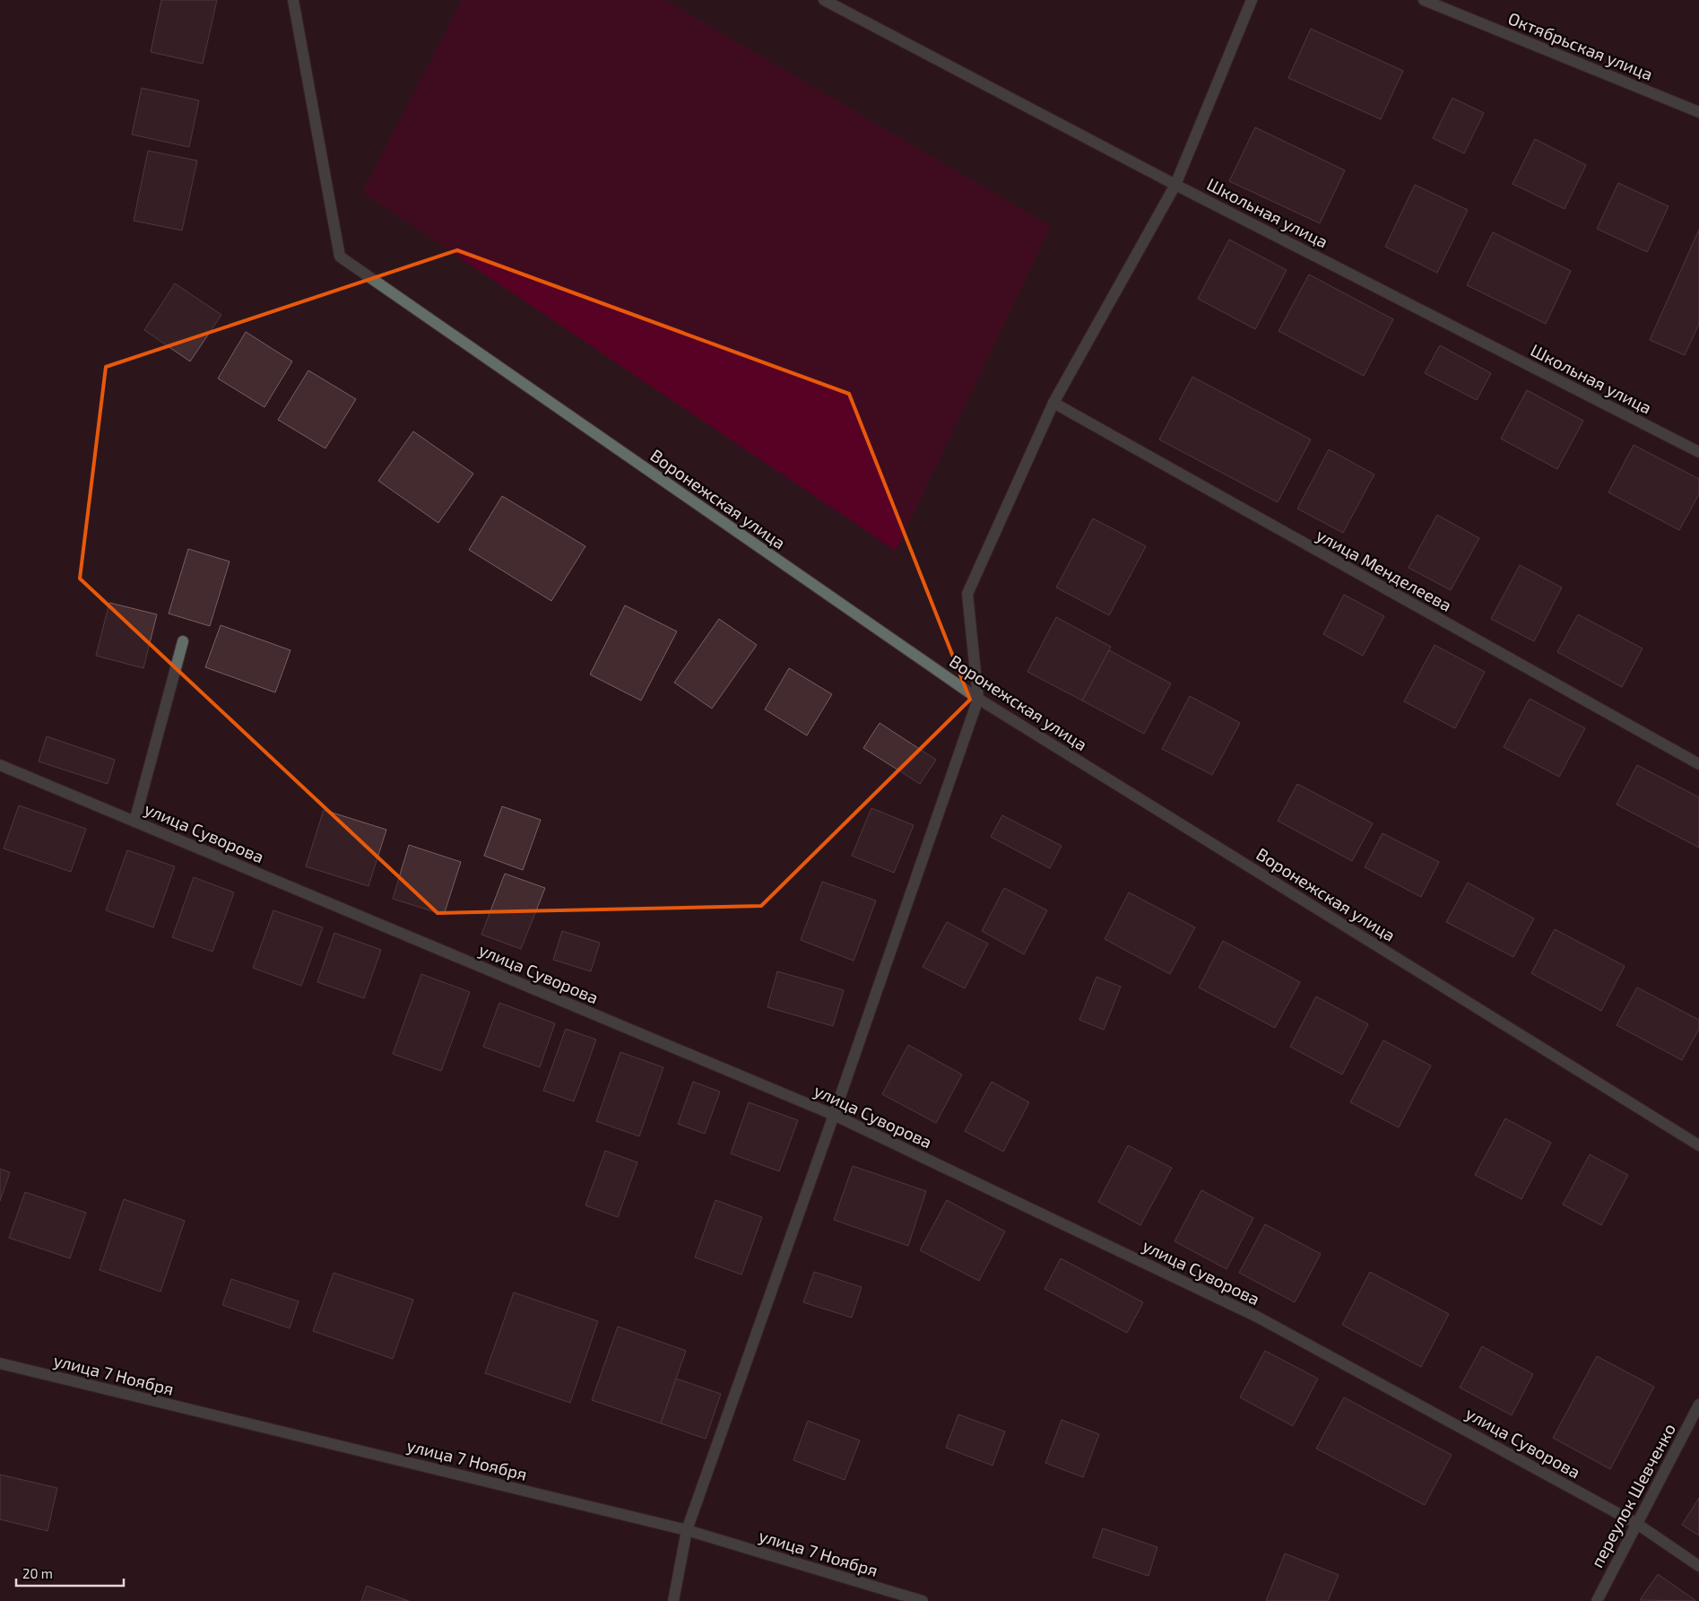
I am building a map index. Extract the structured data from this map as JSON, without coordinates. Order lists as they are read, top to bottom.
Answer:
{
  "streets": {
    "street": [
      "Октябрьская улица",
      "Школьная улица",
      "Воронежская улица",
      "улица Менделеева",
      "улица Суворова",
      "улица 7 Ноября",
      "переулок Шевченко"
    ]
  },
  "crossings": [
    ["улица Суворова", "переулок Шевченко"]
  ],
  "scale_bar": "20 m"
}
